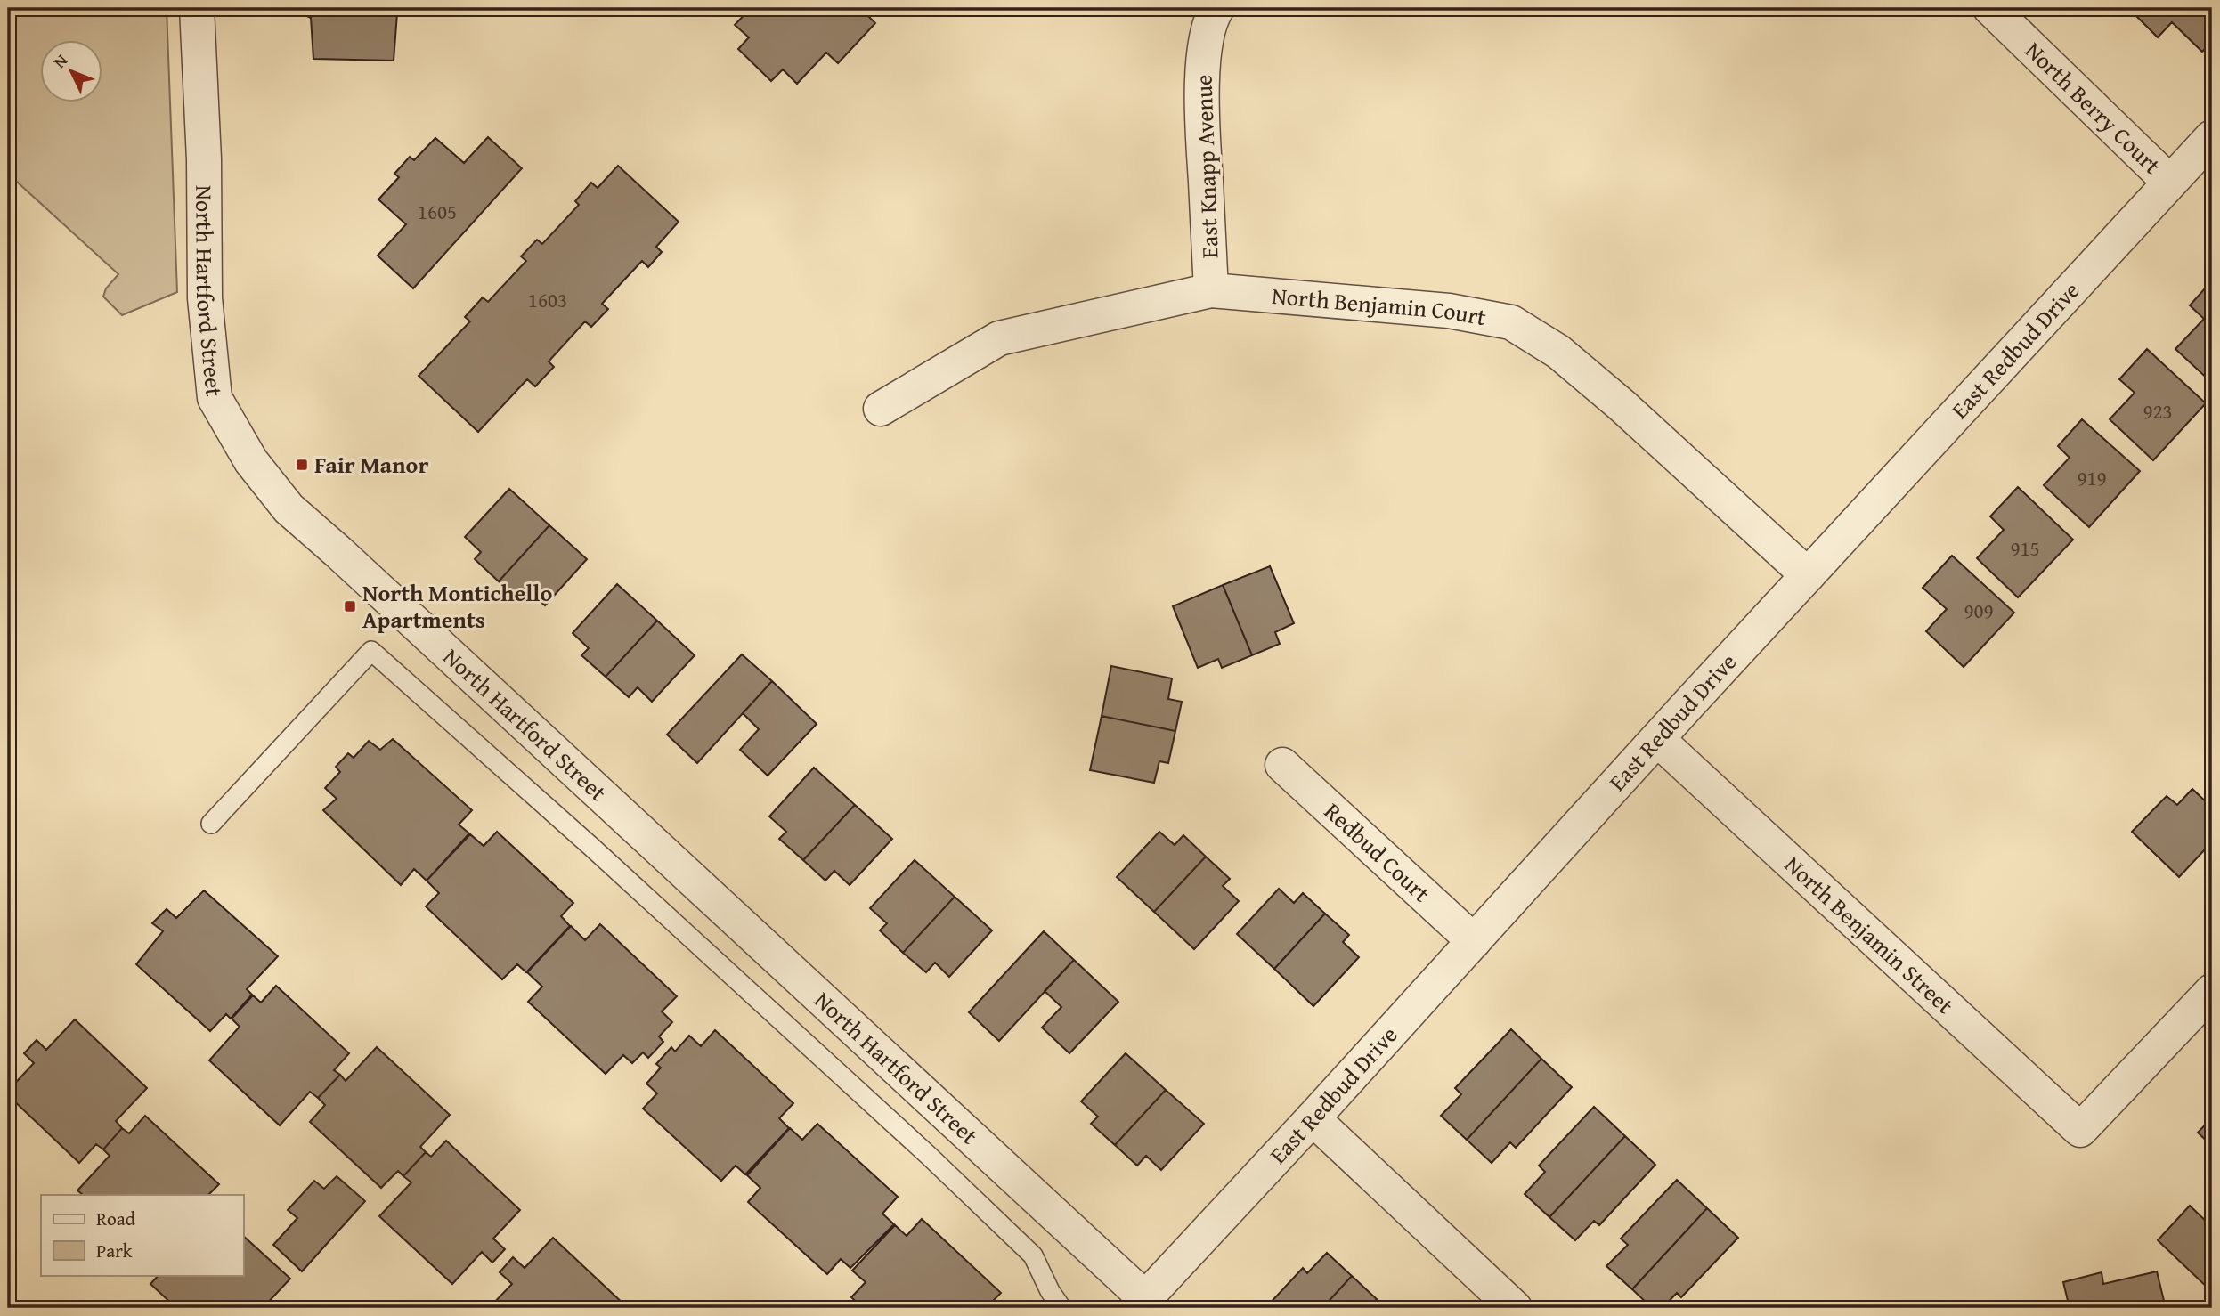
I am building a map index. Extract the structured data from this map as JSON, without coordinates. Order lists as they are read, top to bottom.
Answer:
{
  "streets": {
    "street": [
      "North Berry Court",
      "East Knapp Avenue",
      "North Hartford Street",
      "North Benjamin Court",
      "East Redbud Drive",
      "Redbud Court",
      "North Benjamin Street"
    ]
  },
  "crossings": [
    ["North Berry Court", "East Redbud Drive"],
    ["East Knapp Avenue", "North Benjamin Court"],
    ["North Hartford Street", "East Redbud Drive"],
    ["North Benjamin Court", "East Redbud Drive"],
    ["East Redbud Drive", "Redbud Court"],
    ["East Redbud Drive", "North Benjamin Street"]
  ],
  "places": {
    "transit": ["Fair Manor", "North Montichello Apartments"]
  },
  "house_numbers": [
    "1605",
    "1603",
    "923",
    "919",
    "915",
    "909"
  ],
  "legend": ["Road", "Park"],
  "north": "top left"
}
